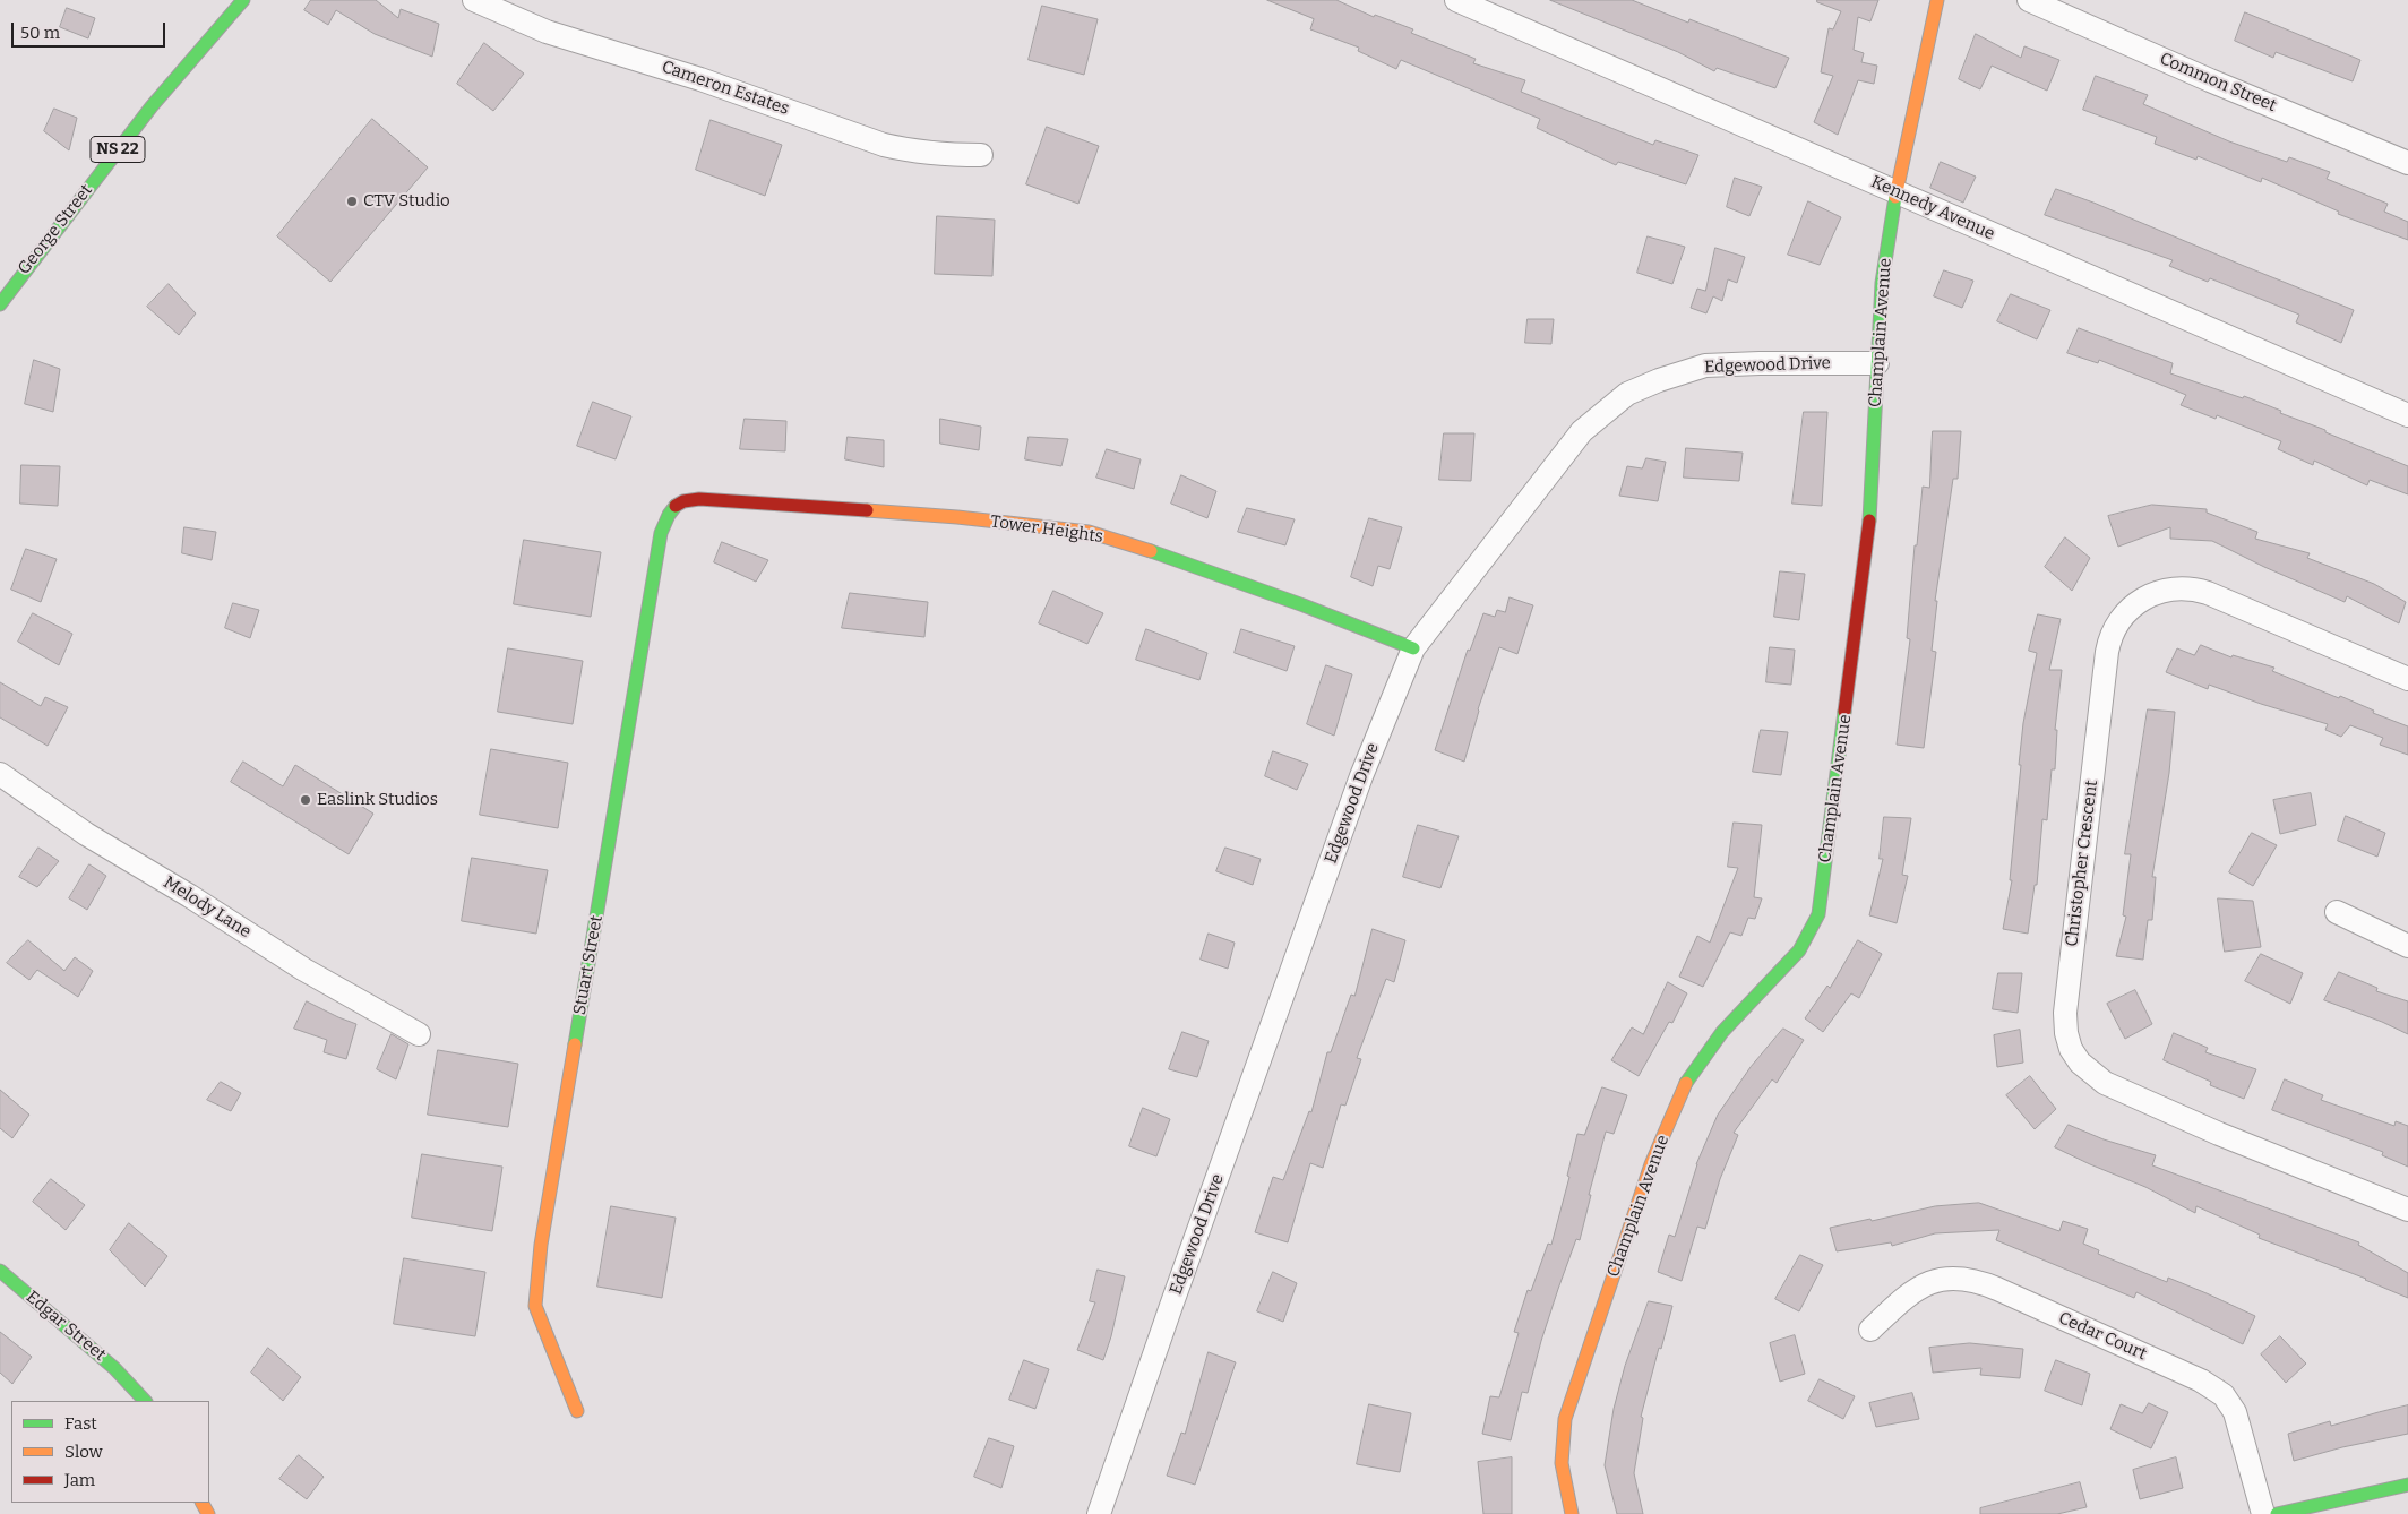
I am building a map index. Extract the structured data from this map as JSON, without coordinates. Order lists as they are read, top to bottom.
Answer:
{
  "streets": {
    "street": [
      "Common Street",
      "Cameron Estates",
      "NS 22",
      "Kennedy Avenue",
      "George Street",
      "Champlain Avenue",
      "Edgewood Drive",
      "Tower Heights",
      "Christopher Crescent",
      "Melody Lane",
      "Stuart Street",
      "Edgar Street",
      "Cedar Court"
    ]
  },
  "crossings": [
    ["Kennedy Avenue", "Champlain Avenue"],
    ["Champlain Avenue", "Edgewood Drive"],
    ["Edgewood Drive", "Tower Heights"],
    ["Tower Heights", "Stuart Street"]
  ],
  "places": ["CTV Studio", "Easlink Studios"],
  "legend": ["Fast", "Slow", "Jam"],
  "scale_bar": "50 m"
}
